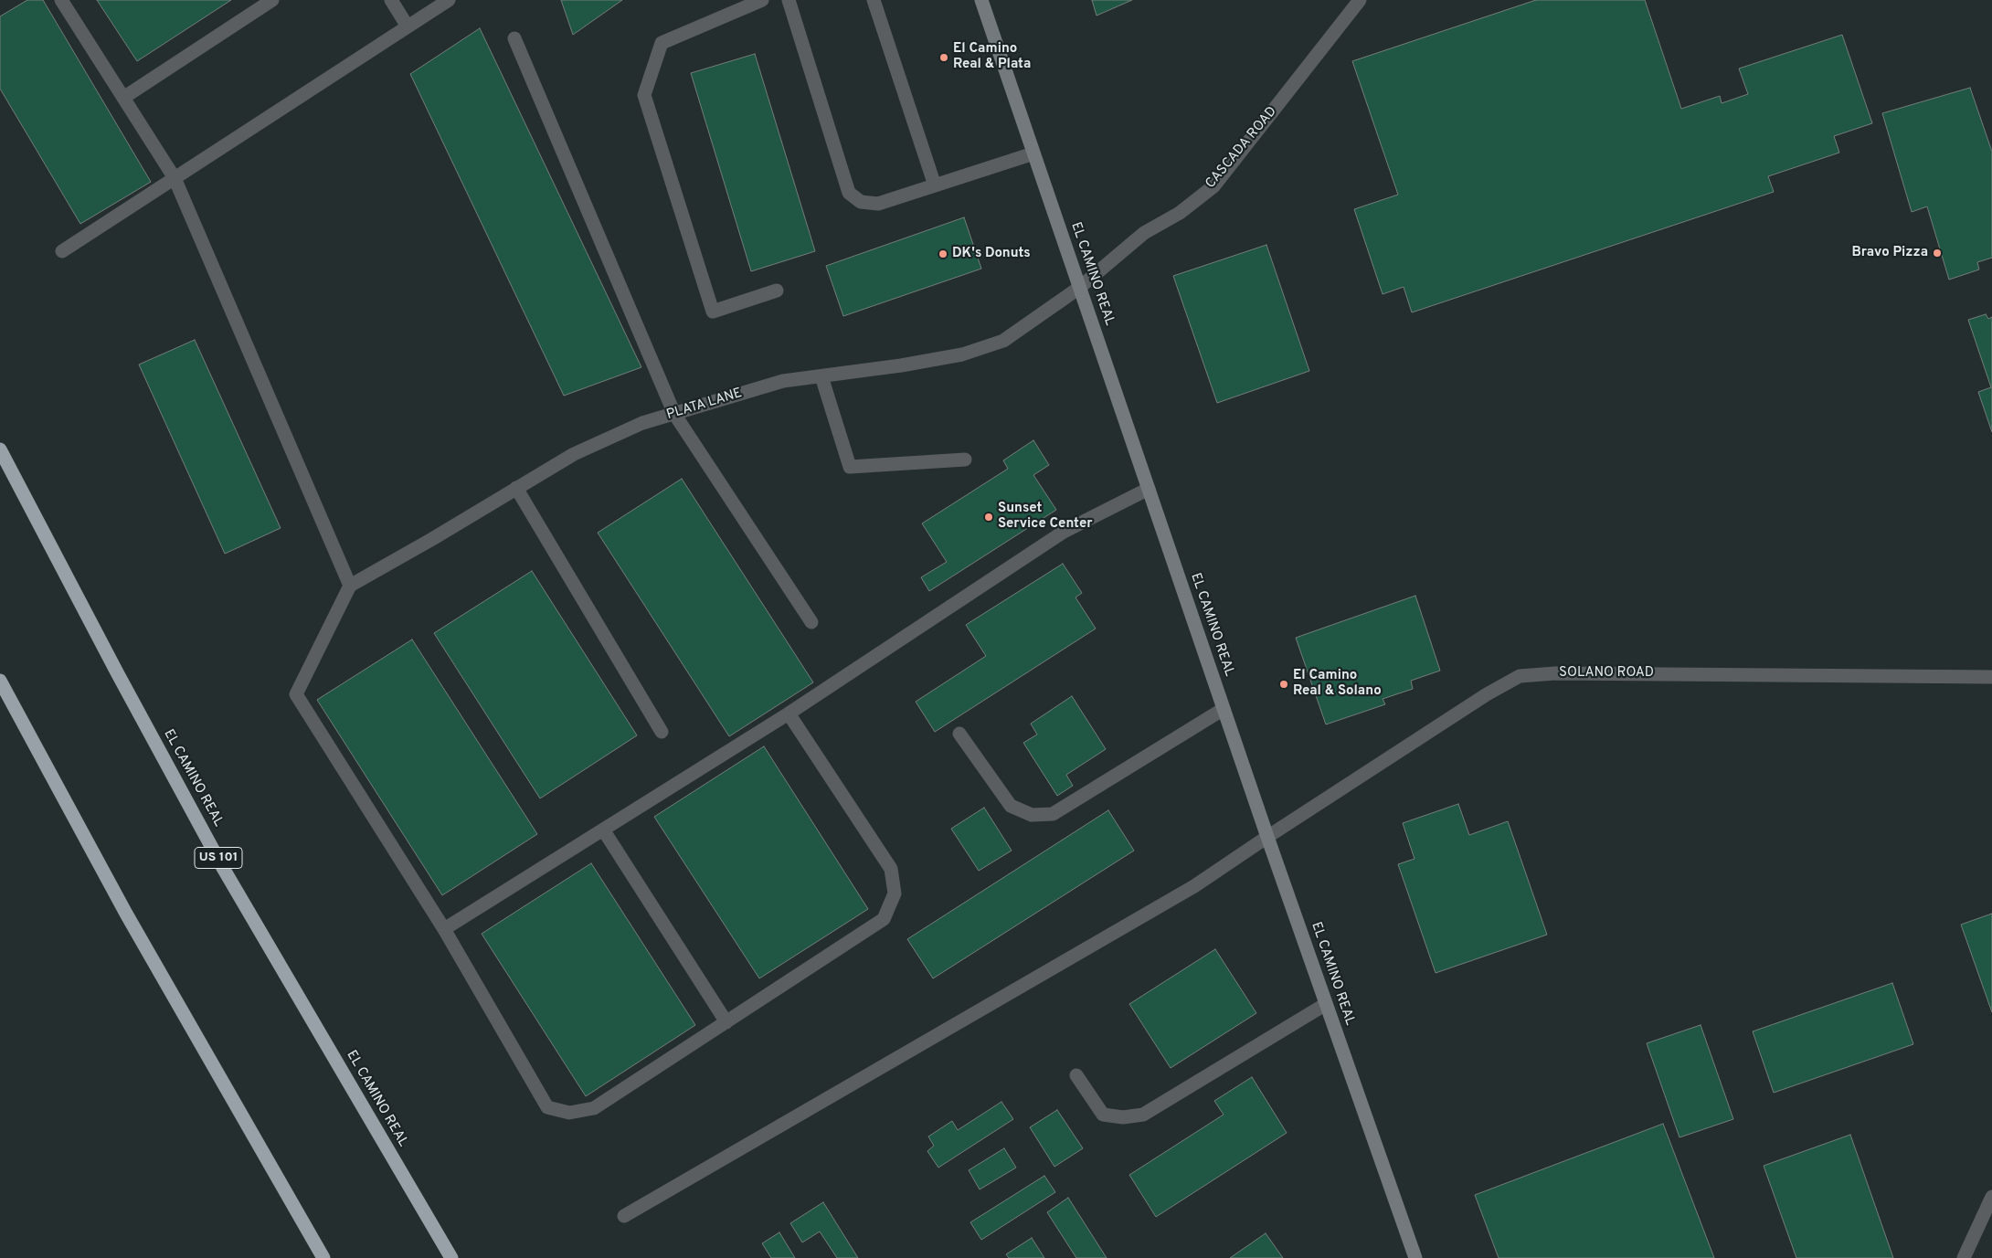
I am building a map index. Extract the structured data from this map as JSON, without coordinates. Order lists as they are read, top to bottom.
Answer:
{
  "streets": {
    "highway": ["EL CAMINO REAL", "US 101"],
    "street": ["CASCADA ROAD", "PLATA LANE", "SOLANO ROAD"]
  },
  "crossings": [
    ["CASCADA ROAD", "EL CAMINO REAL"],
    ["CASCADA ROAD", "PLATA LANE"],
    ["EL CAMINO REAL", "PLATA LANE"],
    ["EL CAMINO REAL", "SOLANO ROAD"]
  ],
  "places": [
    "El Camino Real & Plata",
    "Bravo Pizza",
    "DK's Donuts",
    "Sunset Service Center",
    "El Camino Real & Solano"
  ]
}
